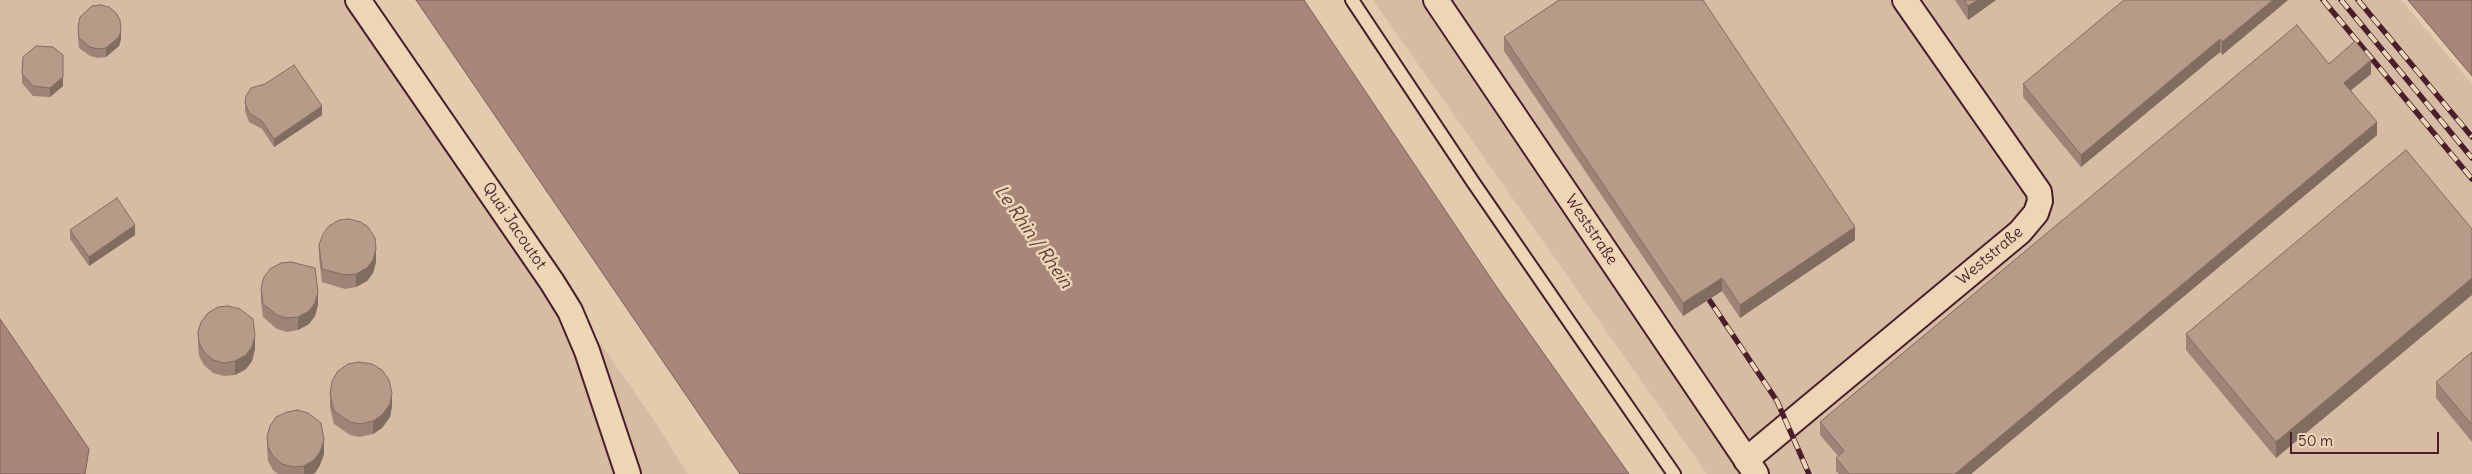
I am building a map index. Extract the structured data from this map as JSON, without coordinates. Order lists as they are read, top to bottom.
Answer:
{
  "streets": {
    "street": ["Quai Jacoutot", "Weststraße"]
  },
  "water": ["Le Rhin / Rhein"],
  "scale_bar": "50 m"
}
